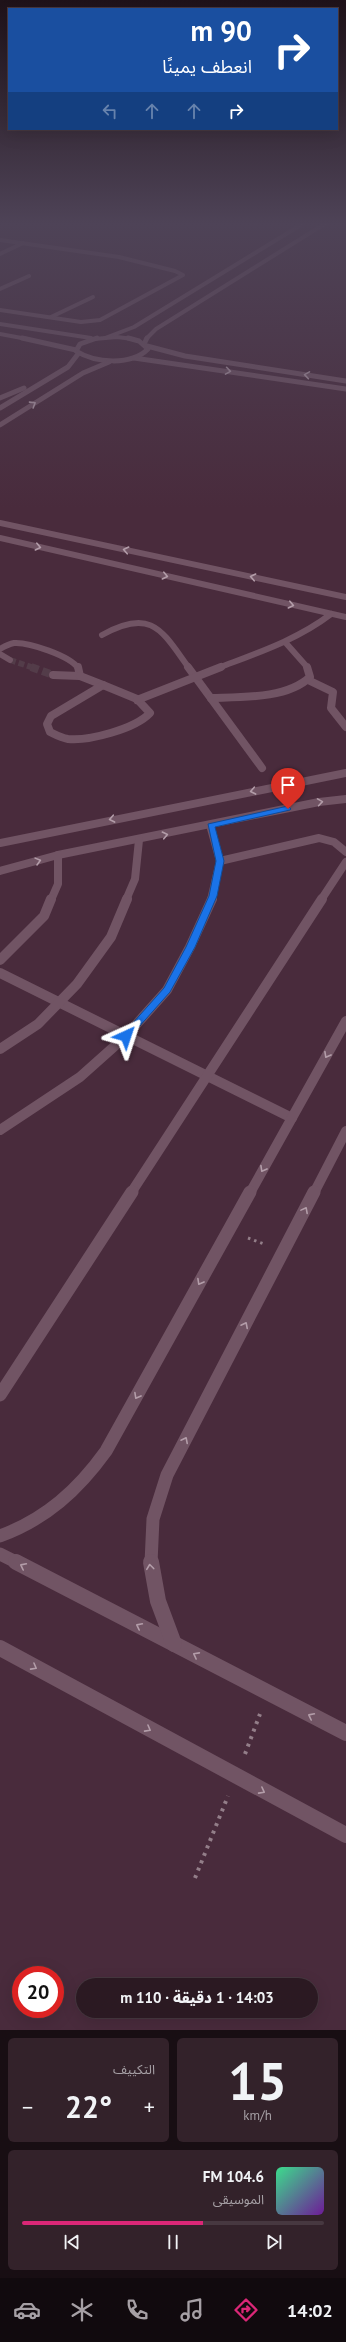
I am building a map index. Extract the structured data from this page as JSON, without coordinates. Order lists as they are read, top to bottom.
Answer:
{
  "page": {
    "turn": ["90 m", "انعطف يمينًا"],
    "limit": "20",
    "trip": "14:03 · 1 دقيقة · 110 m",
    "tile": [
      ["15", "km/h"],
      "التكييف"
    ],
    "heat": ["−", "22°", "+"],
    "song": ["104.6 FM", "الموسيقى"],
    "tabs": "14:02"
  }
}
